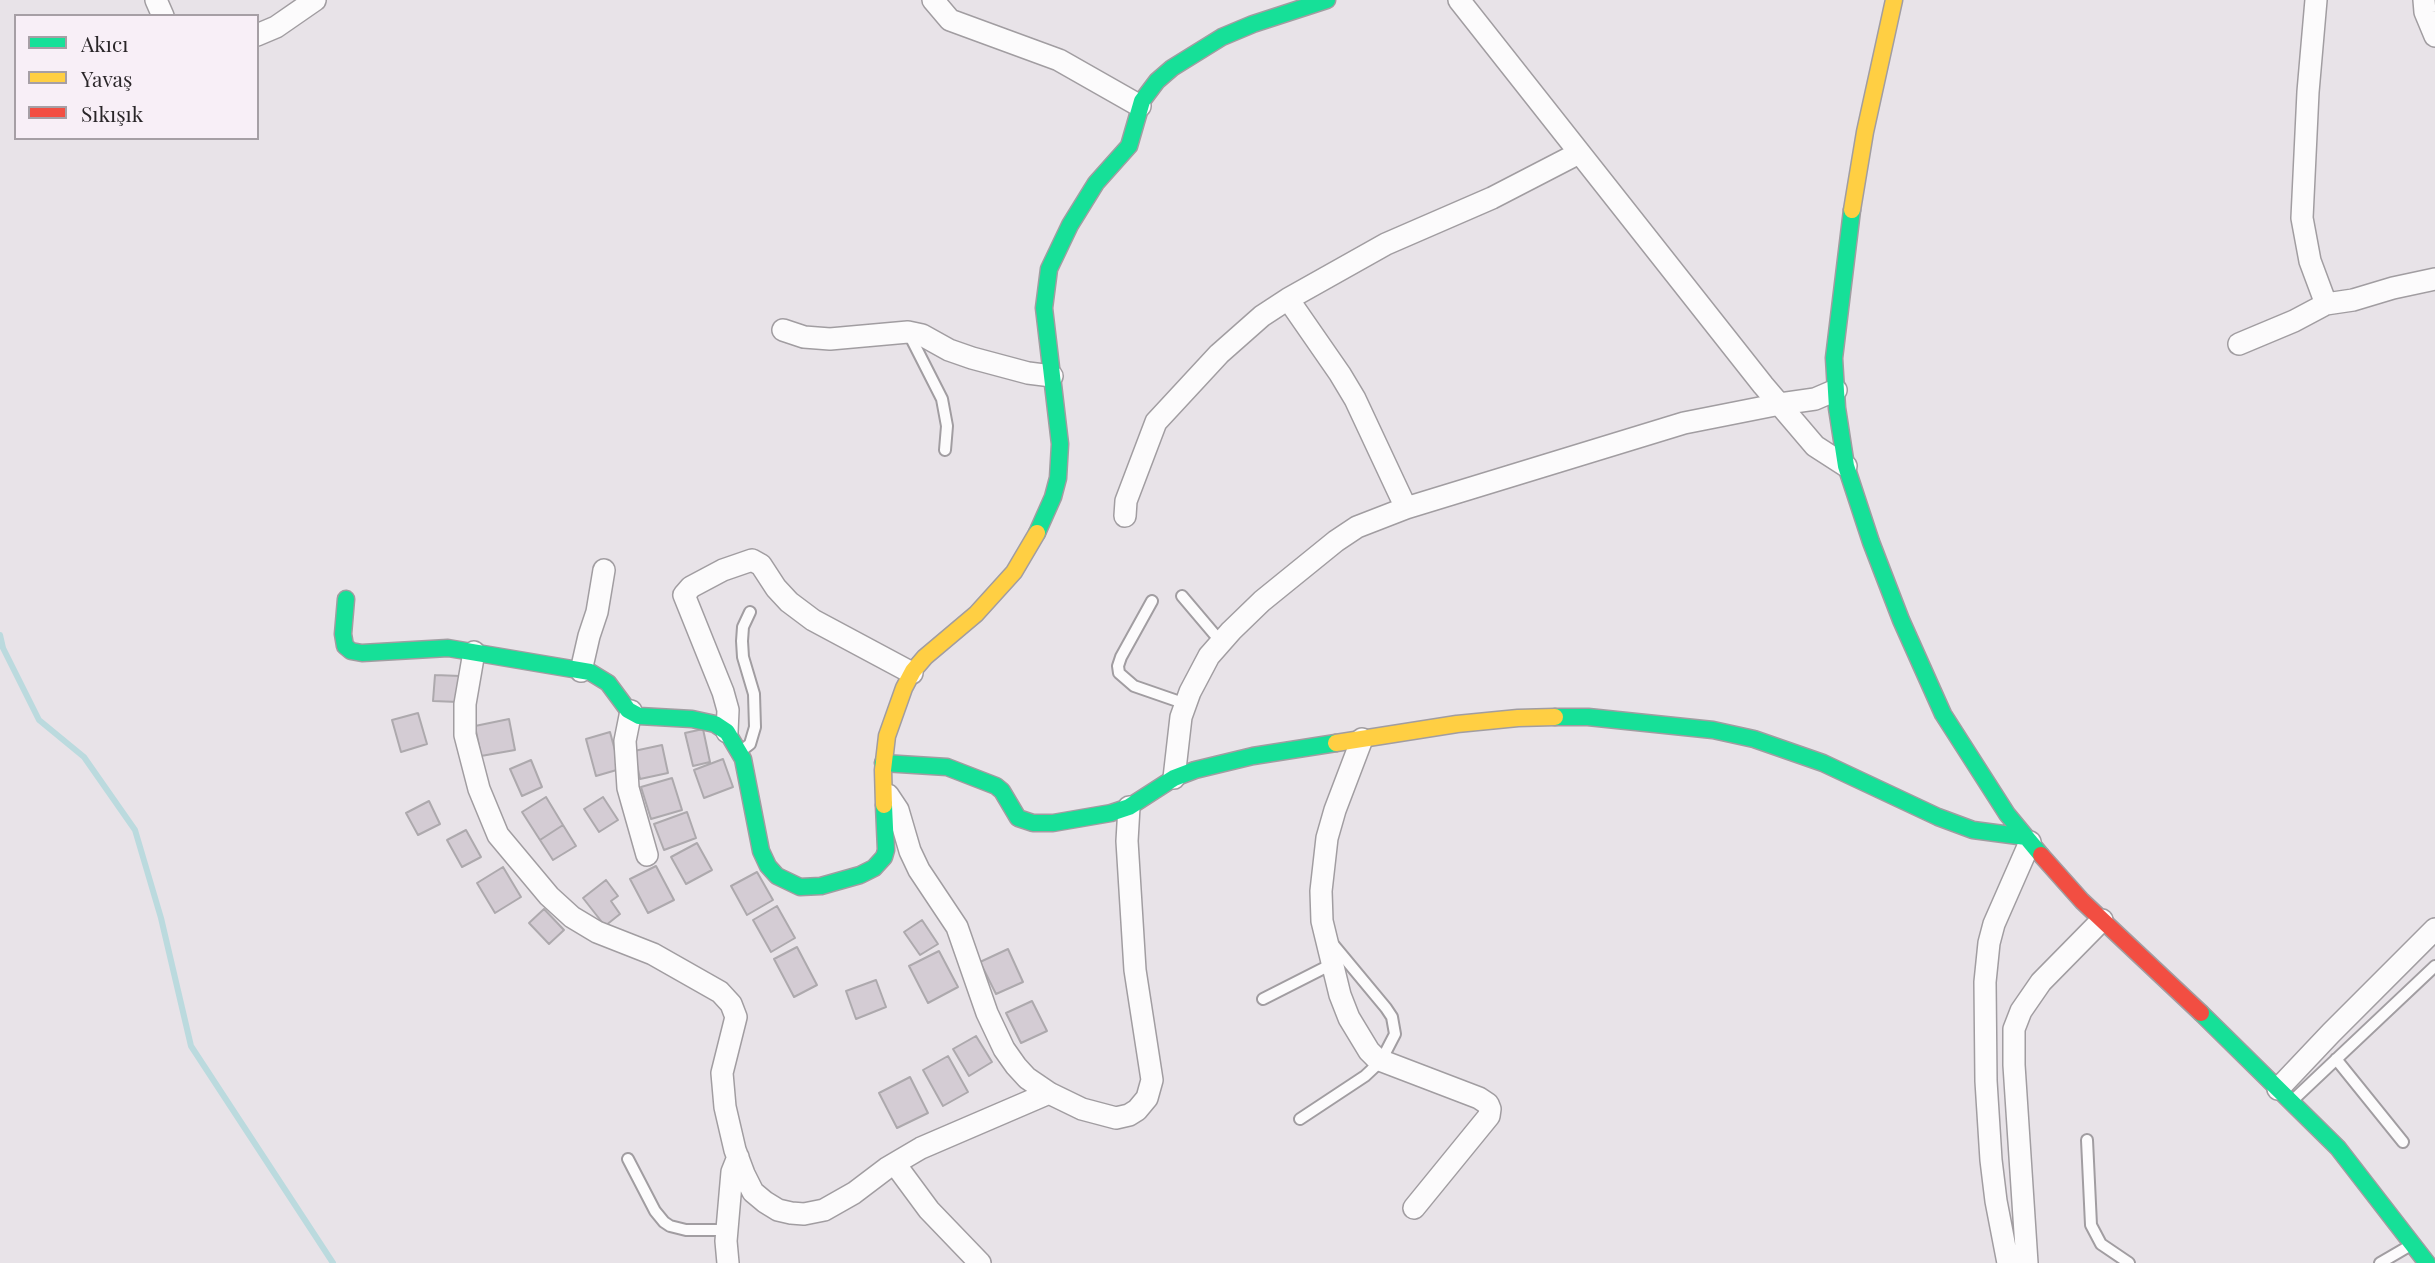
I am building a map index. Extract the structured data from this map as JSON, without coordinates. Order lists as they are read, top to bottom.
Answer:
{
  "legend": ["Akıcı", "Yavaş", "Sıkışık"]
}
